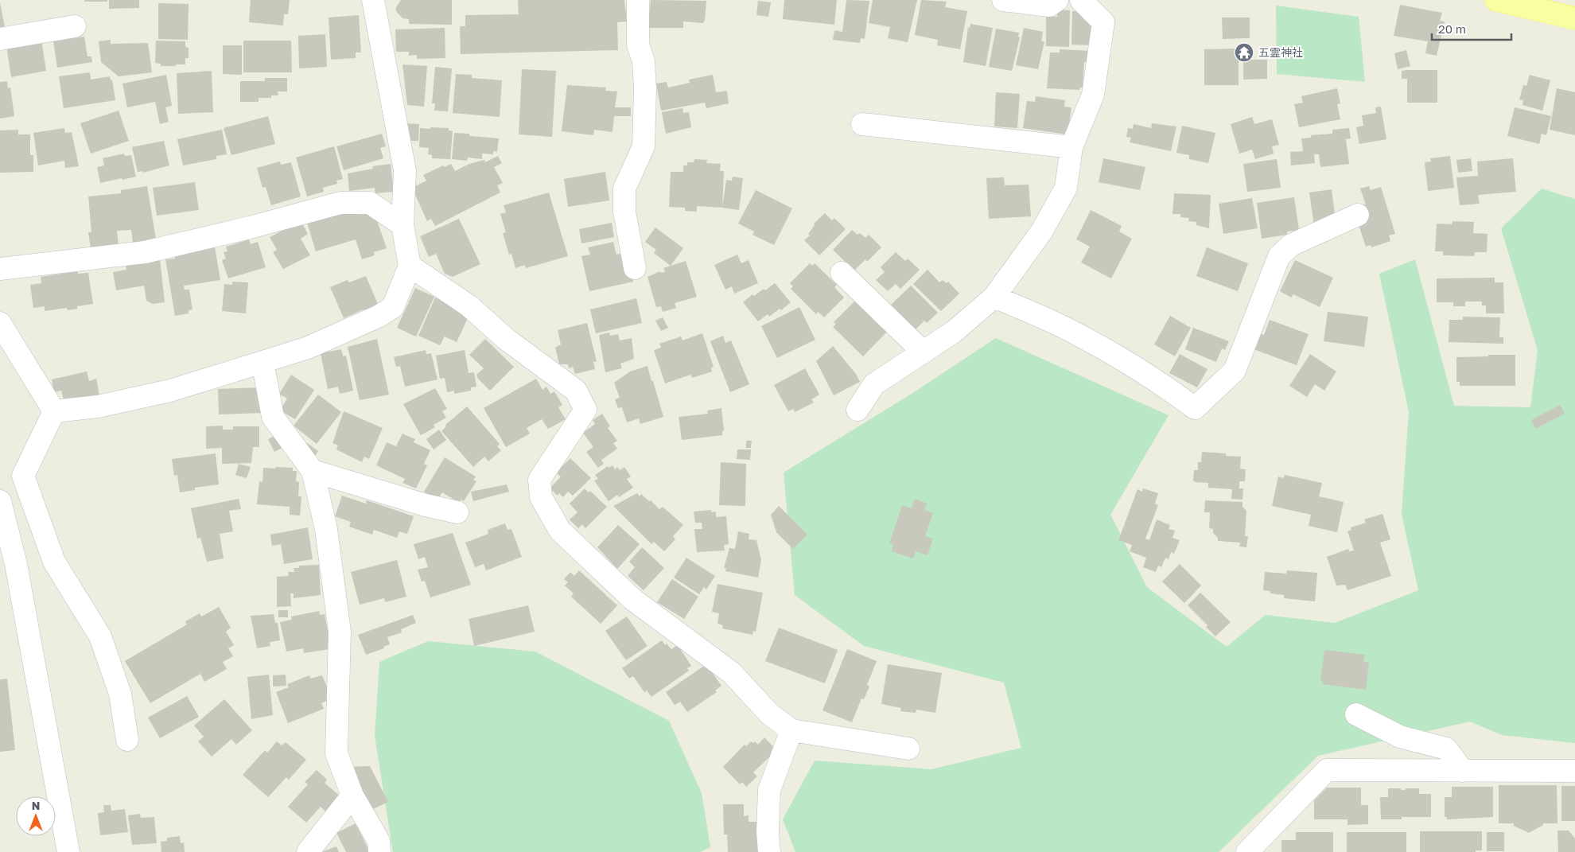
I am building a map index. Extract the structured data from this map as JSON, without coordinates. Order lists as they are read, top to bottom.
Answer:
{
  "places": {
    "temple": ["五霊神社"]
  },
  "scale_bar": "20 m",
  "north": "top"
}
